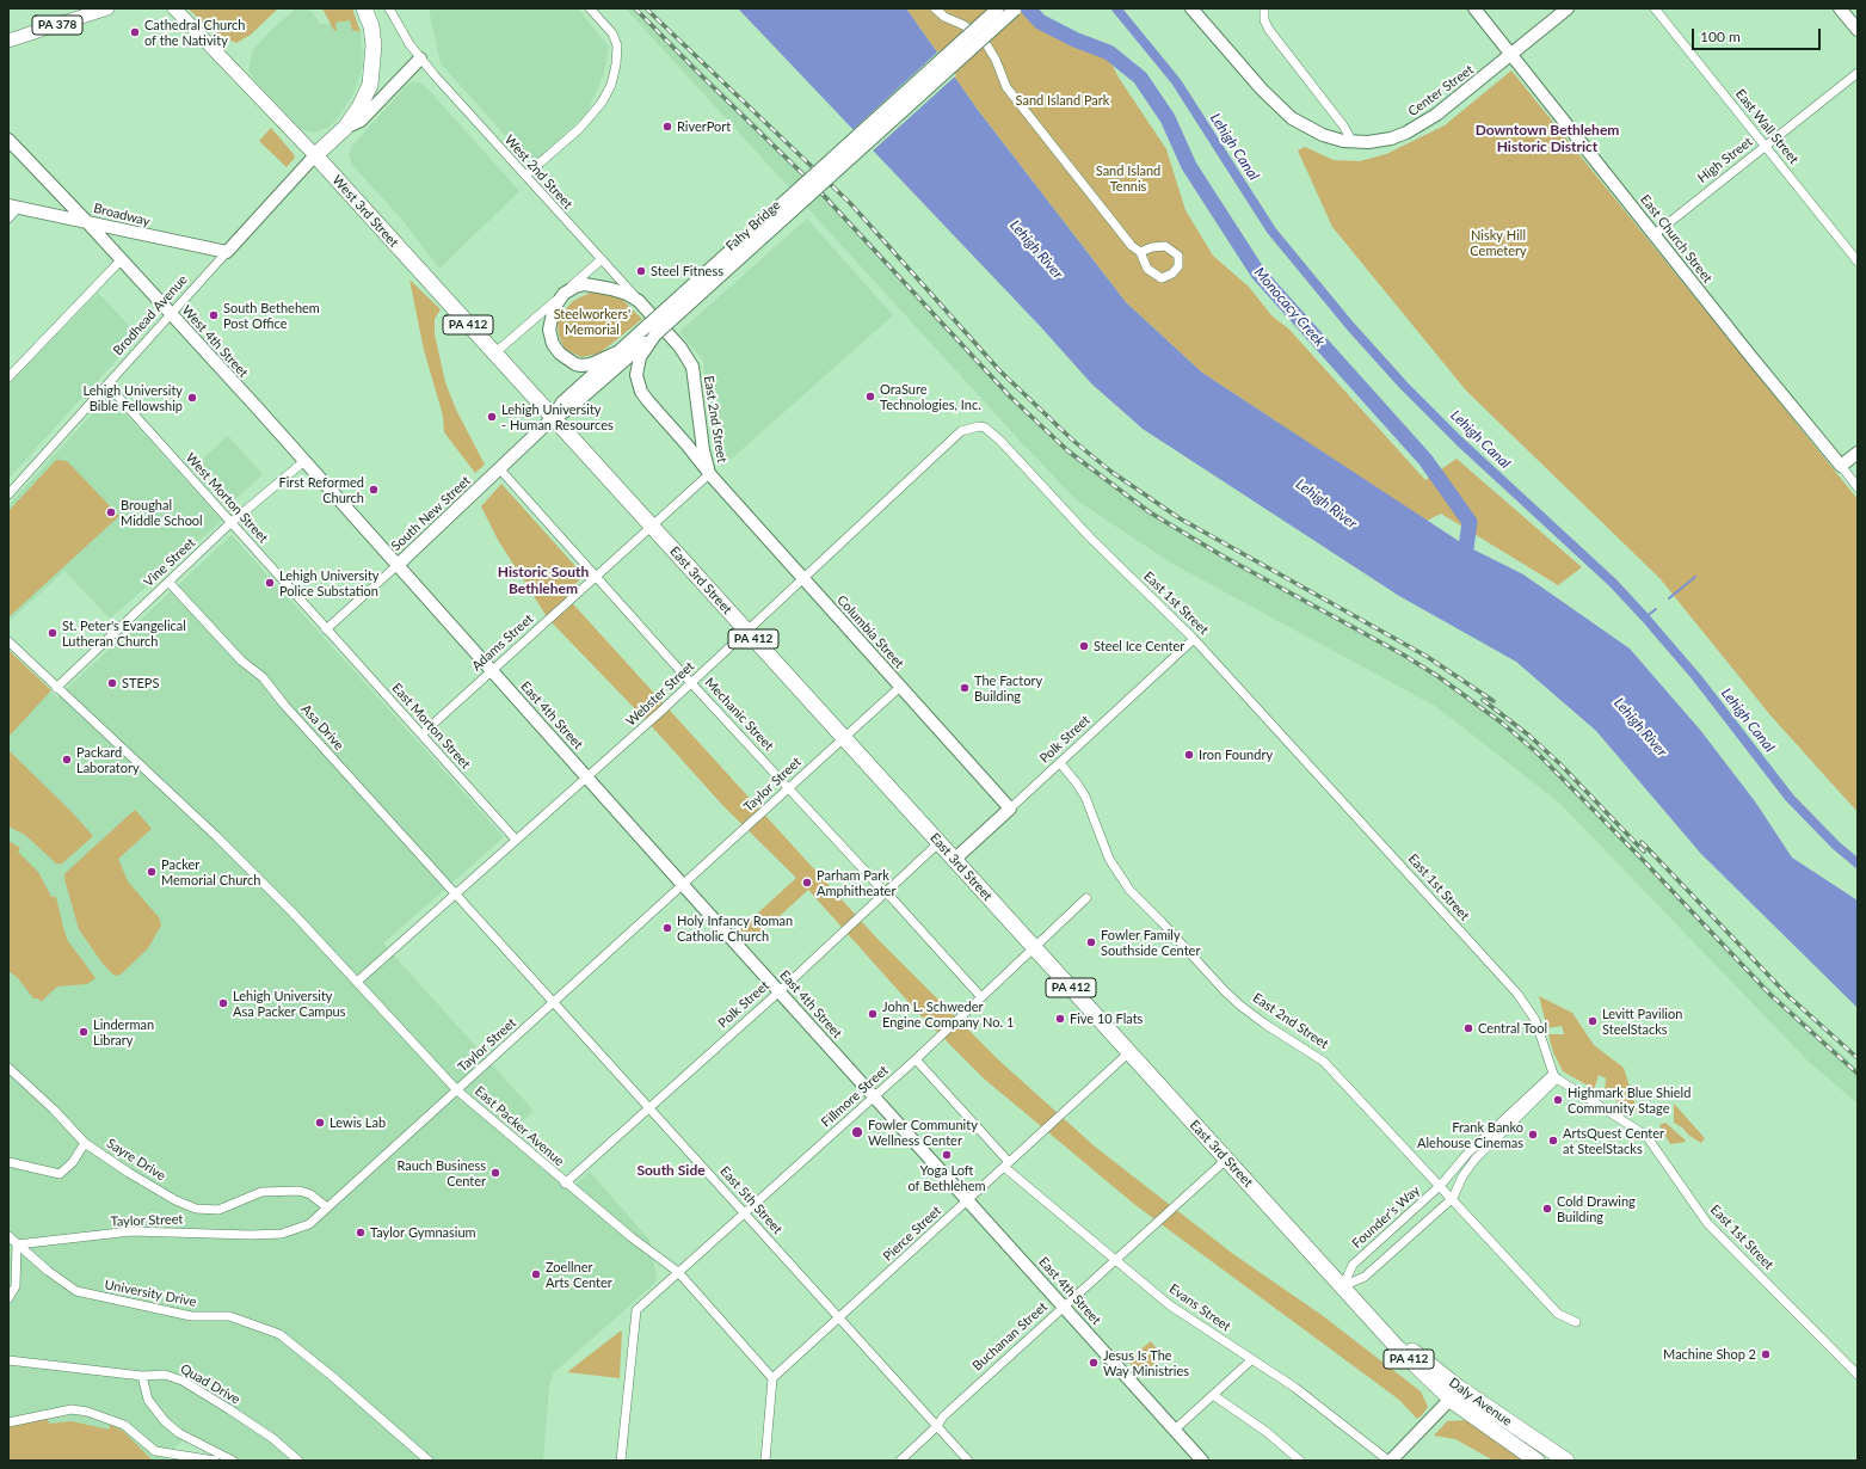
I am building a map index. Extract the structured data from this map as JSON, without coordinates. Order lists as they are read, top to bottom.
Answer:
{
  "streets": {
    "highway": [
      "West 3rd Street",
      "PA 412",
      "East 3rd Street",
      "Daly Avenue"
    ],
    "main road": [
      "PA 378",
      "Center Street",
      "Broadway",
      "Fahy Bridge",
      "East Church Street",
      "Brodhead Avenue",
      "West 4th Street",
      "East 2nd Street",
      "South New Street",
      "Columbia Street",
      "East 4th Street",
      "Polk Street"
    ],
    "street": [
      "East Wall Street",
      "High Street",
      "West 2nd Street",
      "West Morton Street",
      "Vine Street",
      "East 1st Street",
      "Adams Street",
      "Webster Street",
      "Mechanic Street",
      "East Morton Street",
      "Asa Drive",
      "Taylor Street",
      "Fillmore Street",
      "East Packer Avenue",
      "Sayre Drive",
      "East 5th Street",
      "Founder's Way",
      "Pierce Street",
      "University Drive",
      "Evans Street",
      "Buchanan Street",
      "Quad Drive"
    ]
  },
  "crossings": [
    ["Center Street", "East Church Street"],
    ["East Wall Street", "High Street"],
    ["High Street", "East Church Street"],
    ["West 2nd Street", "East 2nd Street"],
    ["West 3rd Street", "Fahy Bridge"],
    ["West 3rd Street", "Brodhead Avenue"],
    ["West 3rd Street", "South New Street"],
    ["West 3rd Street", "East 3rd Street"],
    ["Broadway", "Brodhead Avenue"],
    ["Broadway", "West 4th Street"],
    ["Fahy Bridge", "South New Street"],
    ["Fahy Bridge", "East 3rd Street"],
    ["Fahy Bridge", "Columbia Street"],
    ["Brodhead Avenue", "West 4th Street"],
    ["Brodhead Avenue", "West Morton Street"],
    ["West 4th Street", "South New Street"],
    ["West 4th Street", "Vine Street"],
    ["West 4th Street", "East 4th Street"],
    ["East 2nd Street", "Columbia Street"],
    ["East 2nd Street", "Adams Street"],
    ["East 2nd Street", "Polk Street"],
    ["East 2nd Street", "Founder's Way"],
    ["West Morton Street", "South New Street"],
    ["West Morton Street", "Vine Street"],
    ["West Morton Street", "East Morton Street"],
    ["South New Street", "East 3rd Street"],
    ["South New Street", "Mechanic Street"],
    ["South New Street", "East 4th Street"],
    ["South New Street", "East Morton Street"],
    ["Vine Street", "Asa Drive"],
    ["Vine Street", "East Packer Avenue"],
    ["East 3rd Street", "Adams Street"],
    ["East 3rd Street", "Webster Street"],
    ["East 3rd Street", "Polk Street"],
    ["East 3rd Street", "Taylor Street"],
    ["East 3rd Street", "Fillmore Street"],
    ["East 3rd Street", "Founder's Way"],
    ["East 3rd Street", "Pierce Street"],
    ["East 3rd Street", "Buchanan Street"],
    ["East 3rd Street", "Daly Avenue"],
    ["East 1st Street", "Webster Street"],
    ["East 1st Street", "Polk Street"],
    ["East 1st Street", "Founder's Way"],
    ["Columbia Street", "Adams Street"],
    ["Columbia Street", "Webster Street"],
    ["Columbia Street", "Polk Street"],
    ["Columbia Street", "Taylor Street"],
    ["Adams Street", "Mechanic Street"],
    ["Adams Street", "East 4th Street"],
    ["Adams Street", "East Morton Street"],
    ["Webster Street", "Mechanic Street"],
    ["Webster Street", "East 4th Street"],
    ["Webster Street", "East Morton Street"],
    ["Webster Street", "Asa Drive"],
    ["Webster Street", "East Packer Avenue"],
    ["Webster Street", "East 5th Street"],
    ["Mechanic Street", "Polk Street"],
    ["Mechanic Street", "Taylor Street"],
    ["Mechanic Street", "Fillmore Street"],
    ["East 4th Street", "Polk Street"],
    ["East 4th Street", "Taylor Street"],
    ["East 4th Street", "Fillmore Street"],
    ["East 4th Street", "Pierce Street"],
    ["East 4th Street", "Buchanan Street"],
    ["Asa Drive", "East 5th Street"],
    ["Polk Street", "East Packer Avenue"],
    ["Polk Street", "East 5th Street"],
    ["Taylor Street", "East Packer Avenue"],
    ["Taylor Street", "Sayre Drive"],
    ["Taylor Street", "East 5th Street"],
    ["Taylor Street", "University Drive"],
    ["Fillmore Street", "East Packer Avenue"],
    ["Fillmore Street", "East 5th Street"],
    ["Fillmore Street", "Evans Street"],
    ["East Packer Avenue", "Pierce Street"],
    ["East 5th Street", "Pierce Street"],
    ["East 5th Street", "Buchanan Street"],
    ["Pierce Street", "Evans Street"],
    ["Evans Street", "Buchanan Street"]
  ],
  "districts": ["Downtown Bethlehem Historic District", "Historic South Bethlehem", "South Side"],
  "water": ["Lehigh Canal", "Lehigh River", "Monocacy Creek"],
  "parks": [
    "Sand Island Park",
    "Sand Island Tennis",
    "Nisky Hill Cemetery",
    "Steelworkers' Memorial"
  ],
  "places": [
    "Cathedral Church of the Nativity",
    "RiverPort",
    "Steel Fitness",
    "South Bethehem Post Office",
    "OraSure Technologies, Inc.",
    "Lehigh University Bible Fellowship",
    "Lehigh University - Human Resources",
    "First Reformed Church",
    "Broughal Middle School",
    "Lehigh University Police Substation",
    "St. Peter's Evangelical Lutheran Church",
    "Steel Ice Center",
    "STEPS",
    "The Factory Building",
    "Iron Foundry",
    "Packard Laboratory",
    "Packer Memorial Church",
    "Parham Park Amphitheater",
    "Holy Infancy Roman Catholic Church",
    "Fowler Family Southside Center",
    "Lehigh University Asa Packer Campus",
    "John L. Schweder Engine Company No. 1",
    "Five 10 Flats",
    "Levitt Pavilion SteelStacks",
    "Central Tool",
    "Linderman Library",
    "Highmark Blue Shield Community Stage",
    "Lewis Lab",
    "Fowler Community Wellness Center",
    "Frank Banko Alehouse Cinemas",
    "ArtsQuest Center at SteelStacks",
    "Yoga Loft of Bethlehem",
    "Rauch Business Center",
    "Cold Drawing Building",
    "Taylor Gymnasium",
    "Zoellner Arts Center",
    "Machine Shop 2",
    "Jesus Is The Way Ministries"
  ],
  "scale_bar": "100 m"
}
